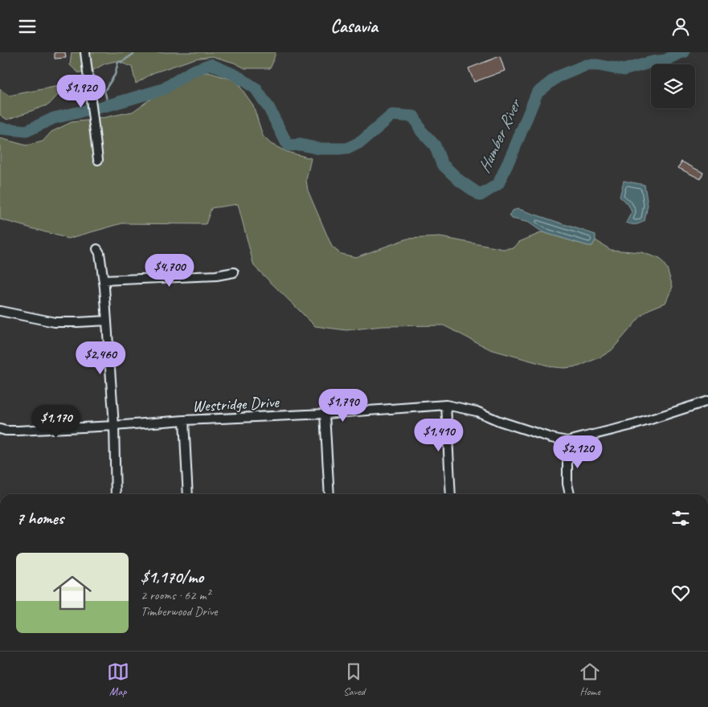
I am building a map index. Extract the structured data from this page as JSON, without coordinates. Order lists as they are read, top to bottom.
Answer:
{
  "streets": {
    "street": ["Westridge Drive"]
  },
  "water": ["Humber River"],
  "page": {
    "header": "Casavia",
    "price": [
      "$1,920",
      "$4,700",
      "$2,460",
      "$1,790",
      "$1,170",
      "$1,410",
      "$2,120"
    ],
    "heading": "7 homes",
    "list": [
      {
        "name": "$1,170/mo",
        "note": "2 rooms · 62 m² · Timberwood Drive"
      }
    ],
    "tabs": ["Map", "Saved", "Home"]
  }
}
